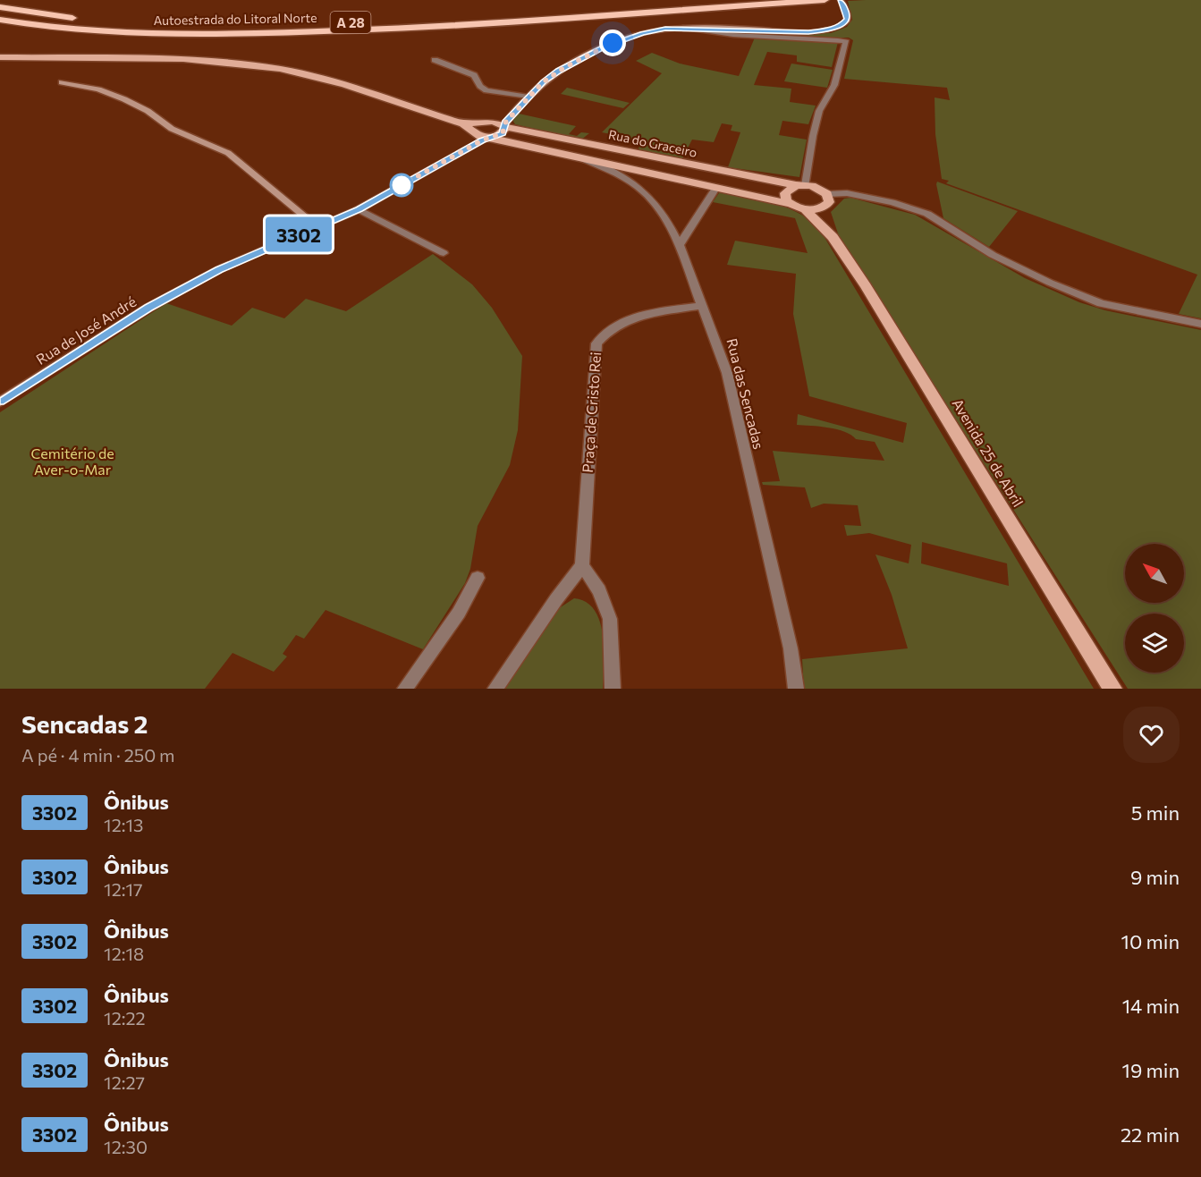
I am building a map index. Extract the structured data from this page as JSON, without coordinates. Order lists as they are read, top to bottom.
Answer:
{
  "streets": {
    "highway": ["Autoestrada do Litoral Norte", "A 28"],
    "main road": ["Rua do Graceiro", "Avenida 25 de Abril"],
    "street": ["Rua de José André", "Rua das Sencadas", "Praça de Cristo Rei"]
  },
  "crossings": [
    ["Rua de José André", "Avenida 25 de Abril"],
    ["Rua das Sencadas", "Praça de Cristo Rei"],
    ["Rua das Sencadas", "Avenida 25 de Abril"]
  ],
  "parks": ["Cemitério de Aver-o-Mar"],
  "lines": ["bus line 3302"],
  "north": "top left",
  "page": {
    "on_map": "3302",
    "heading": ["Sencadas 2", "A pé · 4 min · 250 m"],
    "list": [
      {
        "mark": "3302",
        "name": "Ônibus",
        "note": "12:13",
        "value": "5 min"
      },
      {
        "mark": "3302",
        "name": "Ônibus",
        "note": "12:17",
        "value": "9 min"
      },
      {
        "mark": "3302",
        "name": "Ônibus",
        "note": "12:18",
        "value": "10 min"
      },
      {
        "mark": "3302",
        "name": "Ônibus",
        "note": "12:22",
        "value": "14 min"
      },
      {
        "mark": "3302",
        "name": "Ônibus",
        "note": "12:27",
        "value": "19 min"
      },
      {
        "mark": "3302",
        "name": "Ônibus",
        "note": "12:30",
        "value": "22 min"
      }
    ]
  }
}
